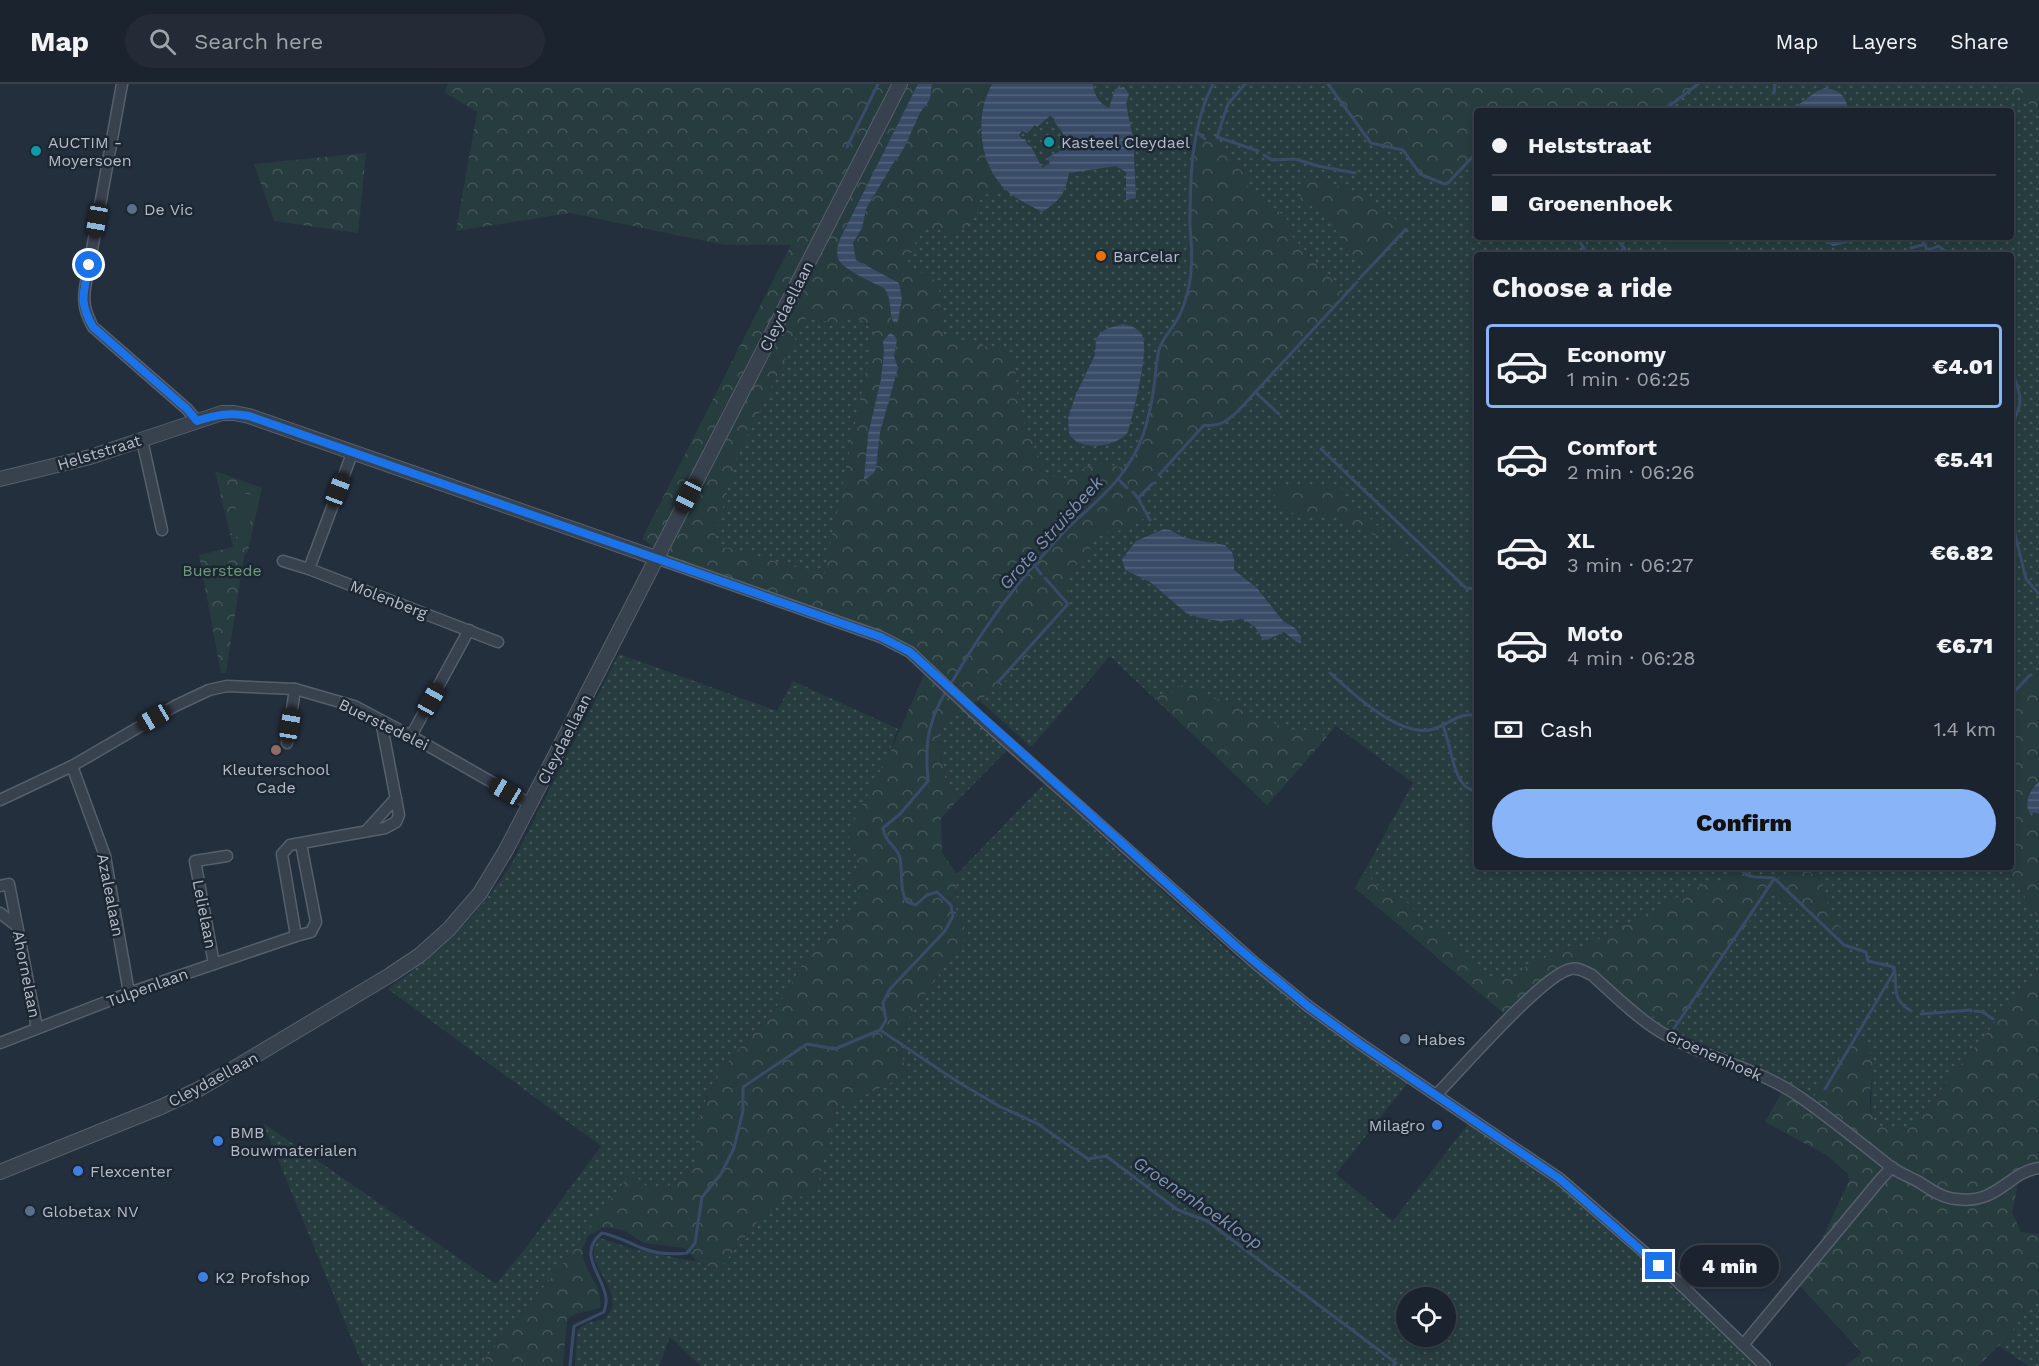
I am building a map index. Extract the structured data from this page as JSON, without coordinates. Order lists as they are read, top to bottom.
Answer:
{
  "streets": {
    "street": [
      "Cleydaellaan",
      "Helststraat",
      "Molenberg",
      "Buerstedelei",
      "Azalealaan",
      "Lelielaan",
      "Ahornelaan",
      "Tulpenlaan",
      "Groenenhoek"
    ]
  },
  "crossings": [
    ["Cleydaellaan", "Helststraat"],
    ["Cleydaellaan", "Buerstedelei"],
    ["Buerstedelei", "Azalealaan"],
    ["Azalealaan", "Tulpenlaan"],
    ["Lelielaan", "Tulpenlaan"],
    ["Ahornelaan", "Tulpenlaan"]
  ],
  "water": ["Grote Struisbeek", "Groenenhoekloop"],
  "parks": ["Buerstede"],
  "places": [
    "Kasteel Cleydael",
    "AUCTIM - Moyersoen",
    "De Vic",
    "BarCelar",
    "Kleuterschool Cade",
    "Habes",
    "Milagro",
    "BMB Bouwmaterialen",
    "Flexcenter",
    "Globetax NV",
    "K2 Profshop"
  ],
  "page": {
    "header": "Map",
    "search": "Search here",
    "nav": ["Map", "Layers", "Share"],
    "banner": ["Helststraat", "Groenenhoek"],
    "heading": "Choose a ride",
    "list": [
      {
        "name": "Economy",
        "note": "1 min · 06:25",
        "value": "€4.01"
      },
      {
        "name": "Comfort",
        "note": "2 min · 06:26",
        "value": "€5.41"
      },
      {
        "name": "XL",
        "note": "3 min · 06:27",
        "value": "€6.82"
      },
      {
        "name": "Moto",
        "note": "4 min · 06:28",
        "value": "€6.71"
      }
    ],
    "pay": ["Cash", "1.4 km"],
    "buttons": "Confirm",
    "bubble": "4 min"
  }
}
